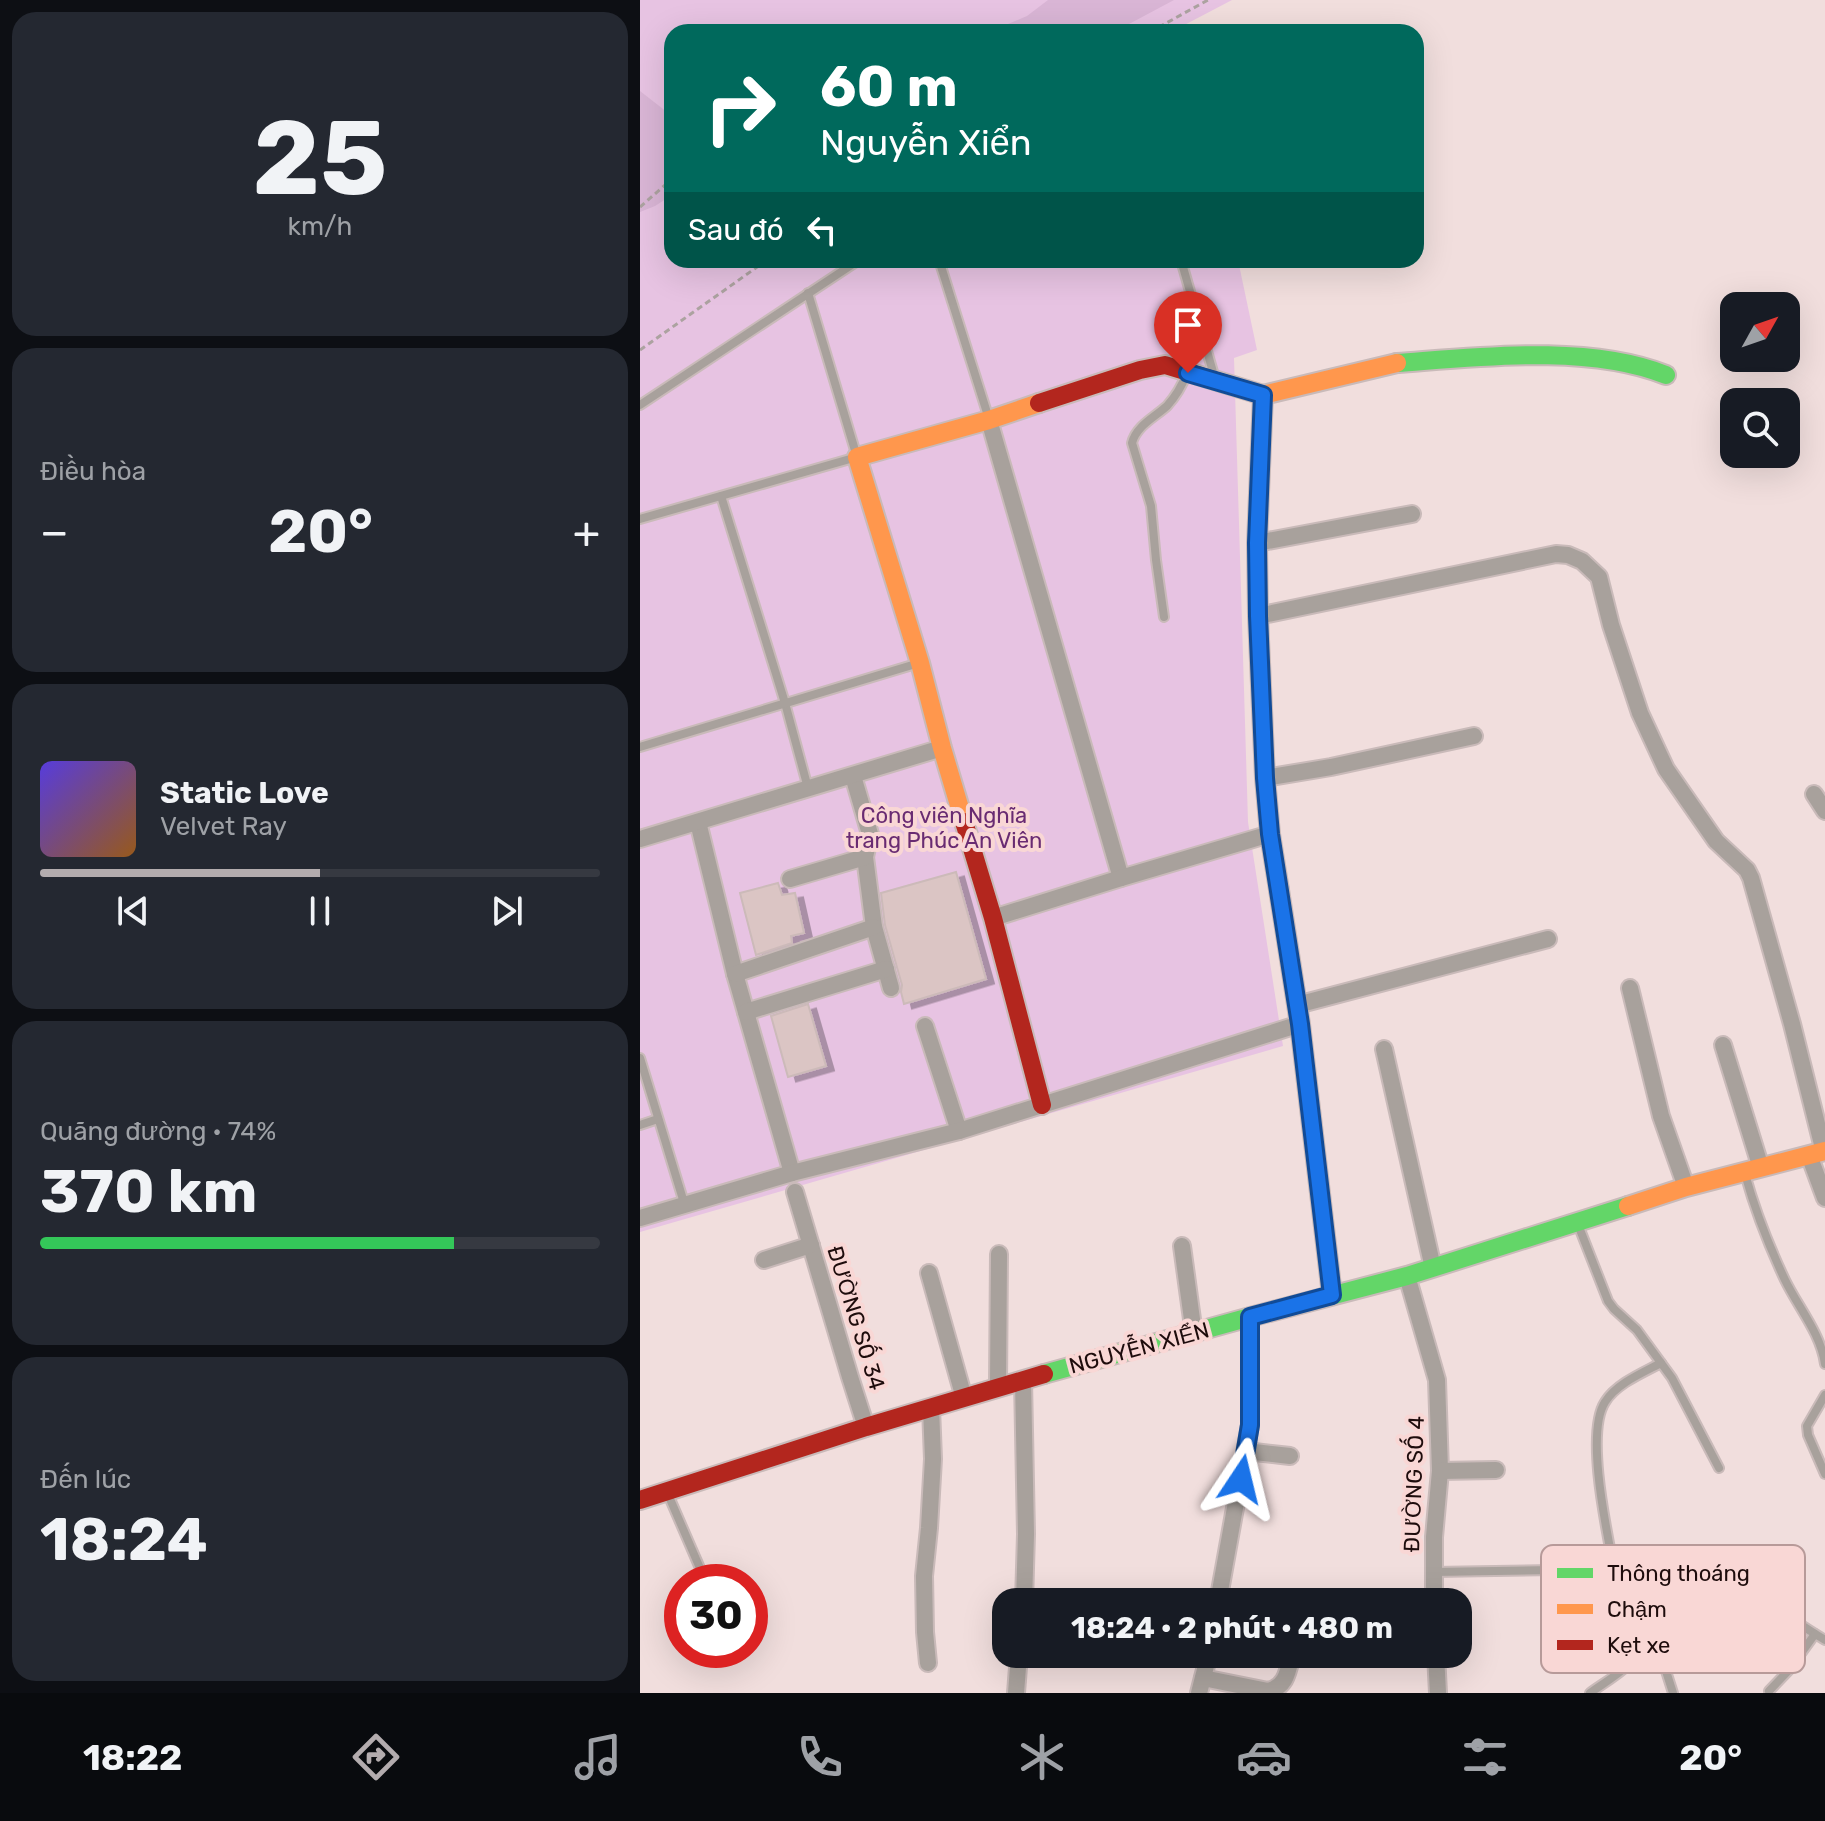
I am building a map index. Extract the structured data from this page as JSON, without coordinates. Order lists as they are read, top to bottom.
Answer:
{
  "streets": {
    "street": ["ĐƯỜNG SỐ 34", "NGUYỄN XIỂN", "ĐƯỜNG SỐ 4"]
  },
  "crossings": [
    ["ĐƯỜNG SỐ 34", "NGUYỄN XIỂN"],
    ["NGUYỄN XIỂN", "ĐƯỜNG SỐ 4"]
  ],
  "parks": ["Công viên Nghĩa trang Phúc An Viên"],
  "legend": ["Thông thoáng", "Chậm", "Kẹt xe"],
  "north": "top right",
  "page": {
    "tile": [
      ["25", "km/h"],
      "Điều hòa",
      ["Quãng đường · 74%", "370 km"],
      ["Đến lúc", "18:24"]
    ],
    "turn": ["60 m", "Nguyễn Xiển"],
    "then": "Sau đó",
    "heat": ["−", "20°", "+"],
    "song": ["Static Love", "Velvet Ray"],
    "limit": "30",
    "trip": "18:24 · 2 phút · 480 m",
    "tabs": ["18:22", "20°"]
  }
}
